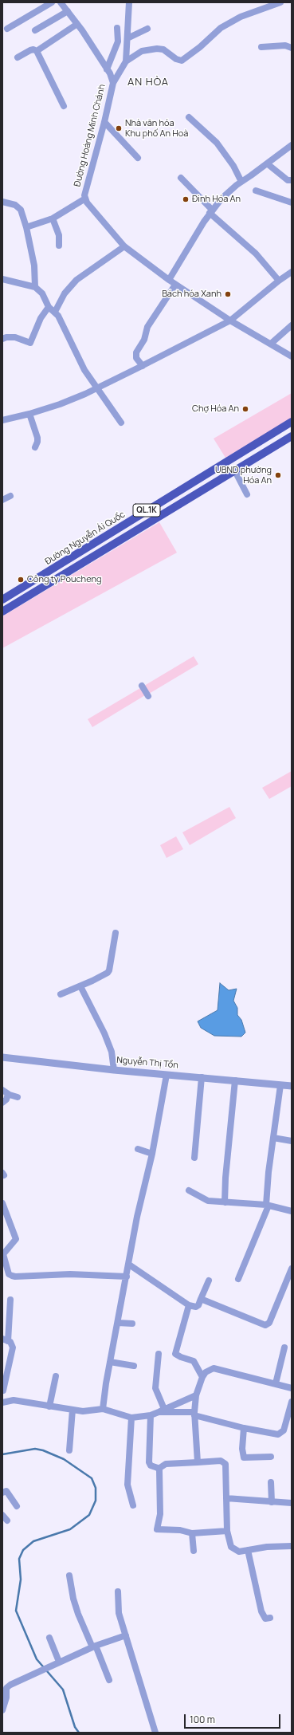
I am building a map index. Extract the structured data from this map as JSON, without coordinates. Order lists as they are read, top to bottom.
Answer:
{
  "streets": {
    "main road": ["QL.1K", "Đường Nguyễn Ái Quốc"],
    "street": ["Đường Hoàng Minh Chánh", "Nguyễn Thị Tồn"]
  },
  "districts": ["AN HÒA"],
  "places": [
    "Nhà văn hóa Khu phố An Hoà",
    "Đình Hóa An",
    "Bách hóa Xanh",
    "Chợ Hóa An",
    "UBND phường Hóa An",
    "Công ty Poucheng"
  ],
  "scale_bar": "100 m"
}
